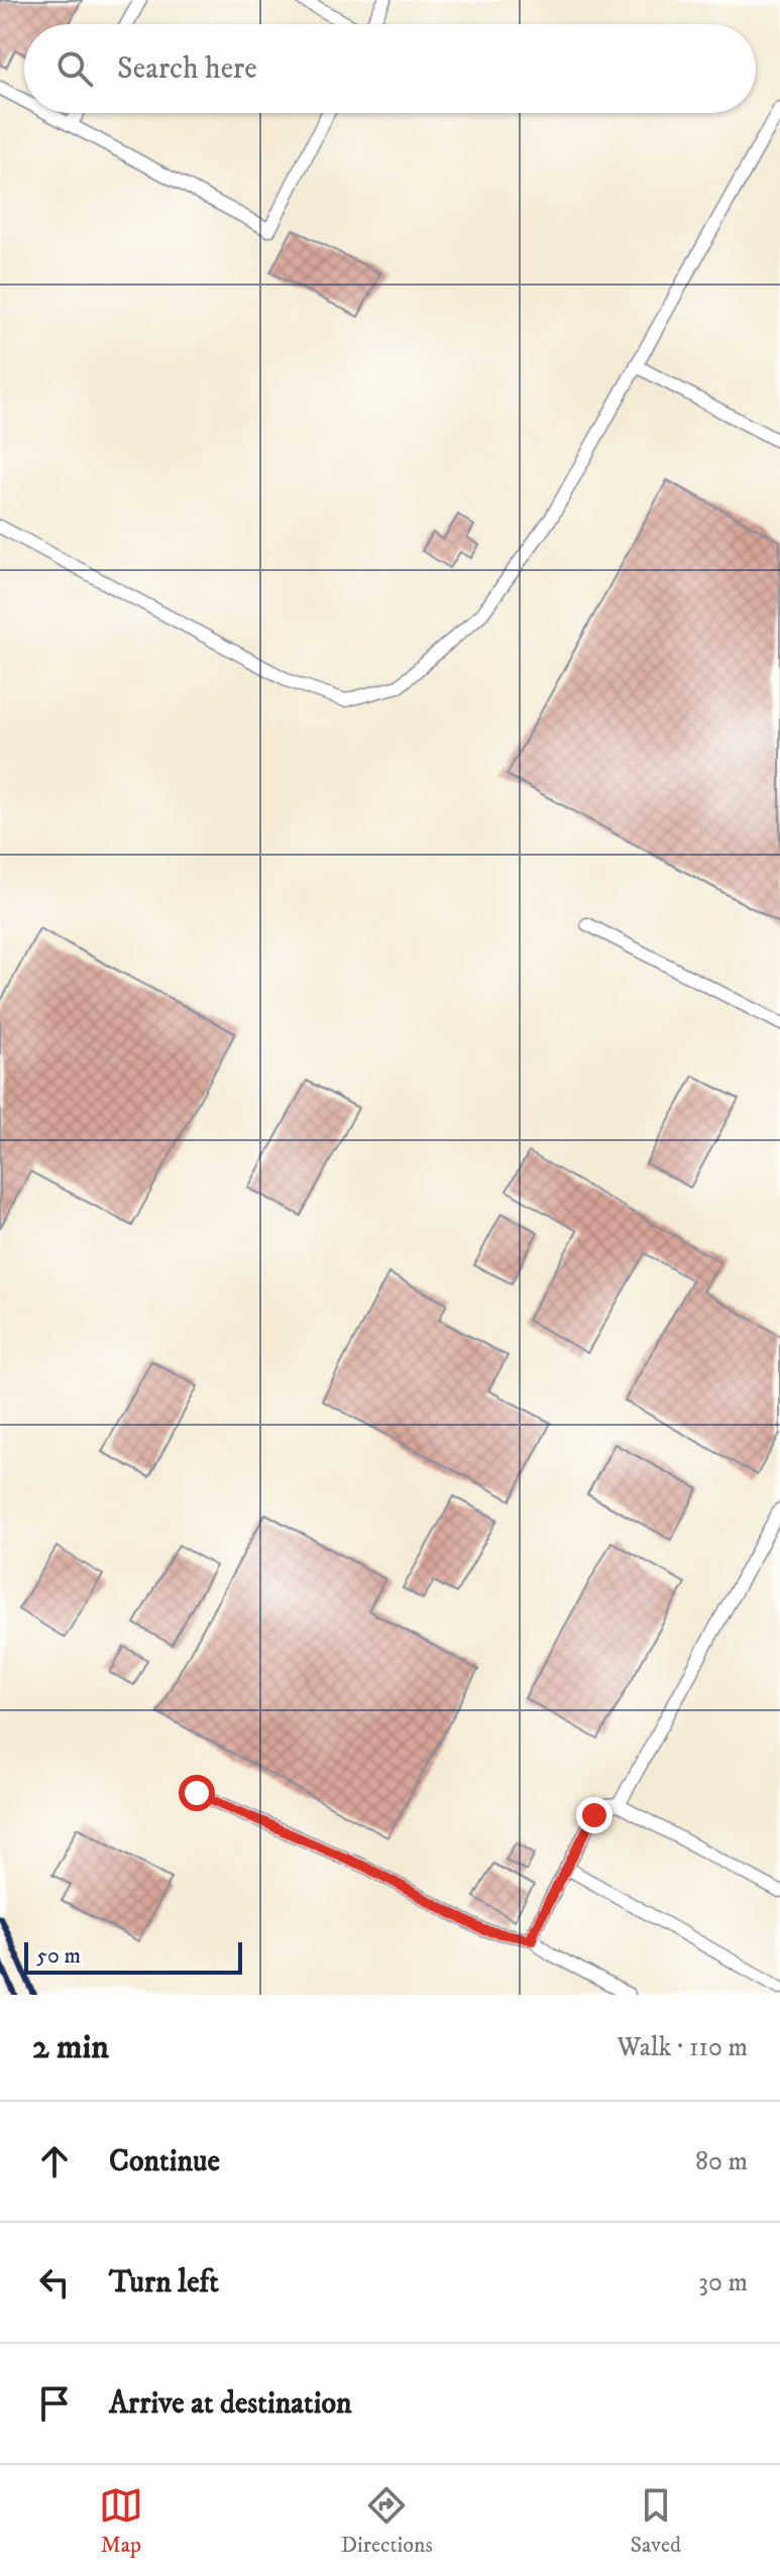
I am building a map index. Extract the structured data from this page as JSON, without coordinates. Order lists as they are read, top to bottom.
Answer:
{
  "scale_bar": "50 m",
  "page": {
    "search": "Search here",
    "scale": "50 m",
    "heading": ["2 min", "Walk · 110 m"],
    "list": [
      ["Continue", "80 m"],
      ["Turn left", "30 m"],
      "Arrive at destination"
    ],
    "nav": ["Map", "Directions", "Saved"]
  }
}
